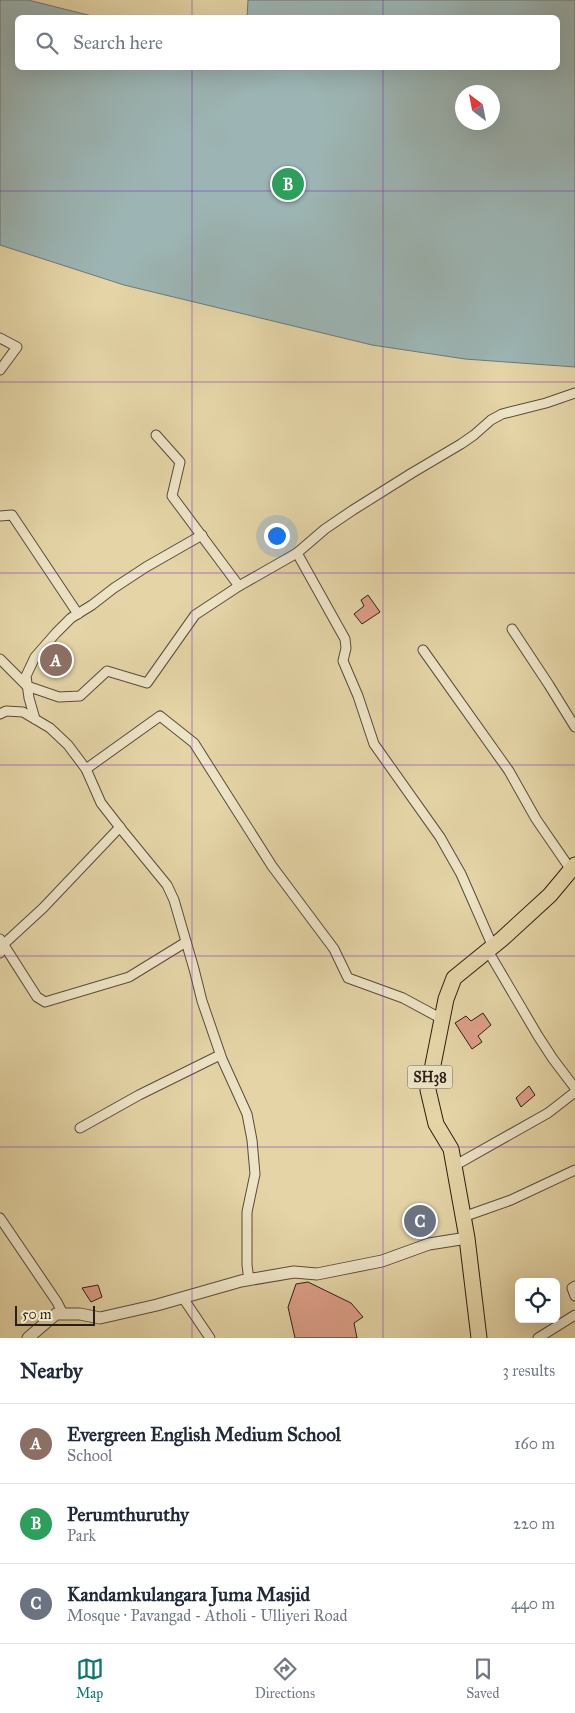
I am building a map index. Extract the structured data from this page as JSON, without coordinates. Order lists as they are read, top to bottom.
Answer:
{
  "streets": {
    "main road": ["SH38"]
  },
  "scale_bar": "50 m",
  "north": "top left",
  "page": {
    "search": "Search here",
    "pins": ["B", "A", "C"],
    "scale": "50 m",
    "heading": ["Nearby", "3 results"],
    "list": [
      {
        "mark": "A",
        "name": "Evergreen English Medium School",
        "note": "School",
        "value": "160 m"
      },
      {
        "mark": "B",
        "name": "Perumthuruthy",
        "note": "Park",
        "value": "220 m"
      },
      {
        "mark": "C",
        "name": "Kandamkulangara Juma Masjid",
        "note": "Mosque · Pavangad - Atholi - Ulliyeri Road",
        "value": "440 m"
      }
    ],
    "nav": ["Map", "Directions", "Saved"]
  }
}
